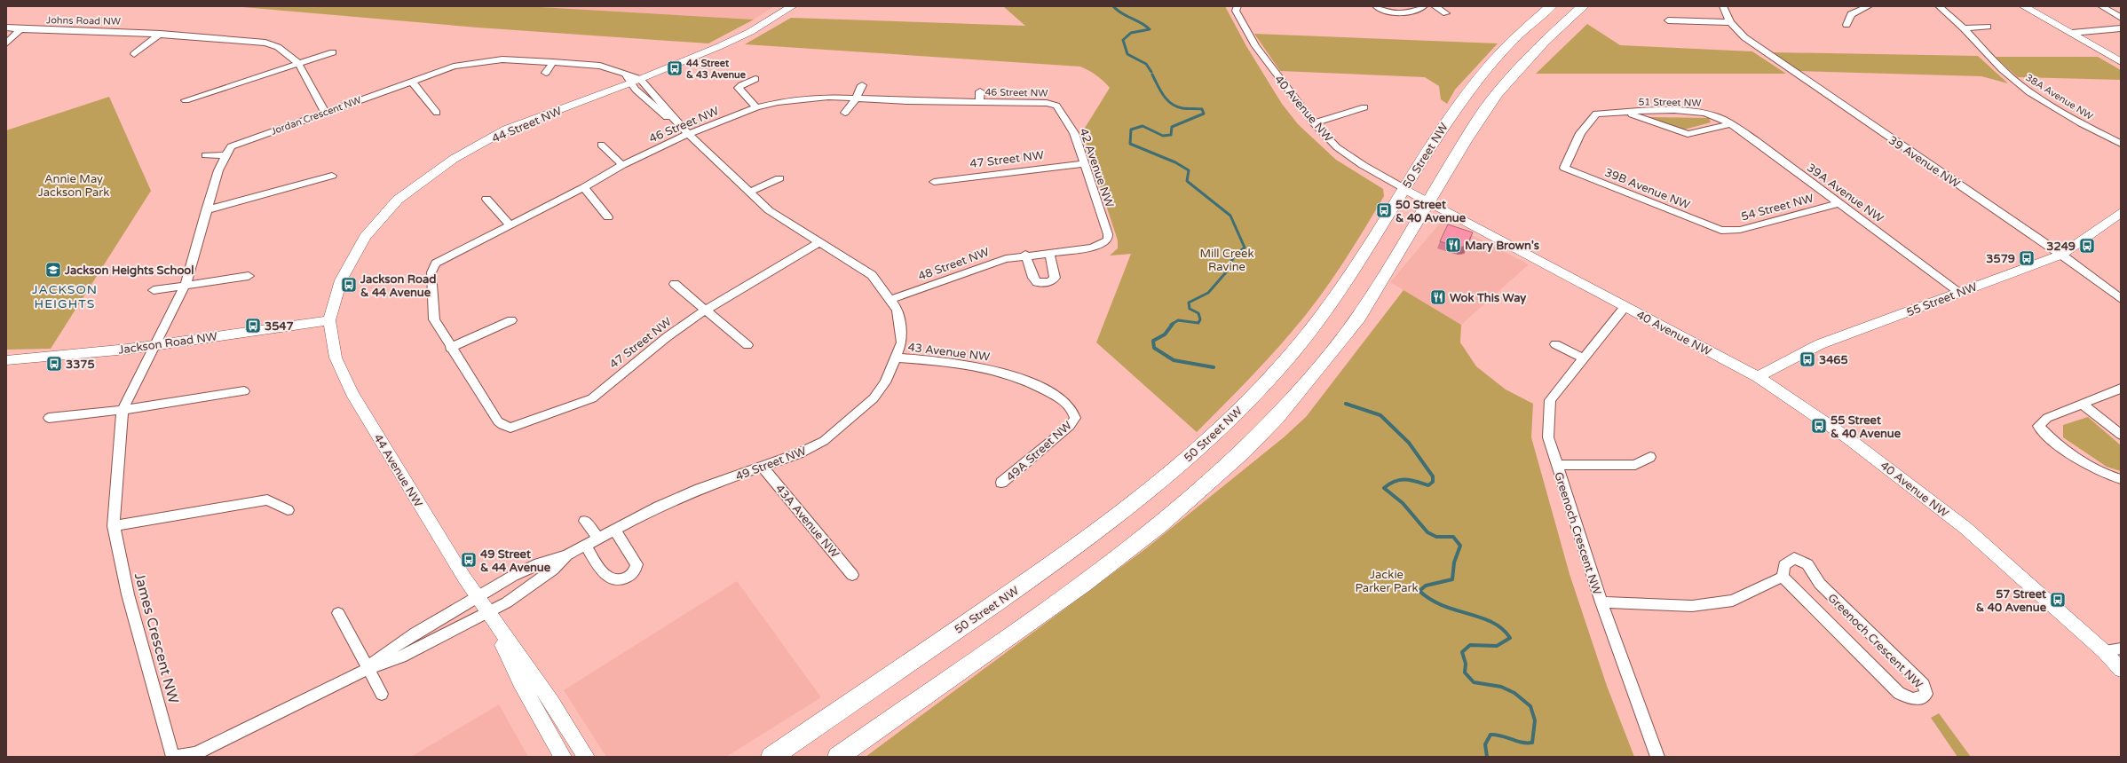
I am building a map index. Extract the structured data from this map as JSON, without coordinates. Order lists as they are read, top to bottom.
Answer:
{
  "streets": {
    "main road": ["50 Street NW"],
    "street": [
      "Johns Road NW",
      "46 Street NW",
      "38A Avenue NW",
      "51 Street NW",
      "40 Avenue NW",
      "Jordan Crescent NW",
      "44 Street NW",
      "47 Street NW",
      "39 Avenue NW",
      "42 Avenue NW",
      "39B Avenue NW",
      "39A Avenue NW",
      "54 Street NW",
      "48 Street NW",
      "55 Street NW",
      "Jackson Road NW",
      "43 Avenue NW",
      "49A Street NW",
      "49 Street NW",
      "44 Avenue NW",
      "43A Avenue NW",
      "Greenoch Crescent NW",
      "James Crescent NW"
    ]
  },
  "crossings": [
    ["Johns Road NW", "Jordan Crescent NW"],
    ["46 Street NW", "47 Street NW"],
    ["46 Street NW", "42 Avenue NW"],
    ["46 Street NW", "43 Avenue NW"],
    ["51 Street NW", "39B Avenue NW"],
    ["51 Street NW", "39A Avenue NW"],
    ["40 Avenue NW", "50 Street NW"],
    ["40 Avenue NW", "55 Street NW"],
    ["40 Avenue NW", "Greenoch Crescent NW"],
    ["Jordan Crescent NW", "44 Street NW"],
    ["Jordan Crescent NW", "Jackson Road NW"],
    ["Jordan Crescent NW", "43 Avenue NW"],
    ["Jordan Crescent NW", "James Crescent NW"],
    ["44 Street NW", "Jackson Road NW"],
    ["44 Street NW", "43 Avenue NW"],
    ["44 Street NW", "44 Avenue NW"],
    ["47 Street NW", "42 Avenue NW"],
    ["47 Street NW", "43 Avenue NW"],
    ["39 Avenue NW", "55 Street NW"],
    ["42 Avenue NW", "48 Street NW"],
    ["39B Avenue NW", "54 Street NW"],
    ["39A Avenue NW", "54 Street NW"],
    ["39A Avenue NW", "55 Street NW"],
    ["48 Street NW", "43 Avenue NW"],
    ["Jackson Road NW", "44 Avenue NW"],
    ["Jackson Road NW", "James Crescent NW"],
    ["43 Avenue NW", "49A Street NW"],
    ["43 Avenue NW", "49 Street NW"],
    ["49 Street NW", "44 Avenue NW"],
    ["49 Street NW", "43A Avenue NW"],
    ["49 Street NW", "James Crescent NW"],
    ["44 Avenue NW", "James Crescent NW"]
  ],
  "districts": ["JACKSON HEIGHTS"],
  "parks": ["Annie May Jackson Park", "Mill Creek Ravine", "Jackie Parker Park"],
  "places": {
    "bus stop": [
      "44 Street & 43 Avenue",
      "50 Street & 40 Avenue",
      "3249",
      "3579",
      "Jackson Road & 44 Avenue",
      "3547",
      "3465",
      "3375",
      "55 Street & 40 Avenue",
      "49 Street & 44 Avenue",
      "57 Street & 40 Avenue"
    ],
    "restaurant": ["Mary Brown's", "Wok This Way"],
    "school or university": ["Jackson Heights School"]
  }
}
